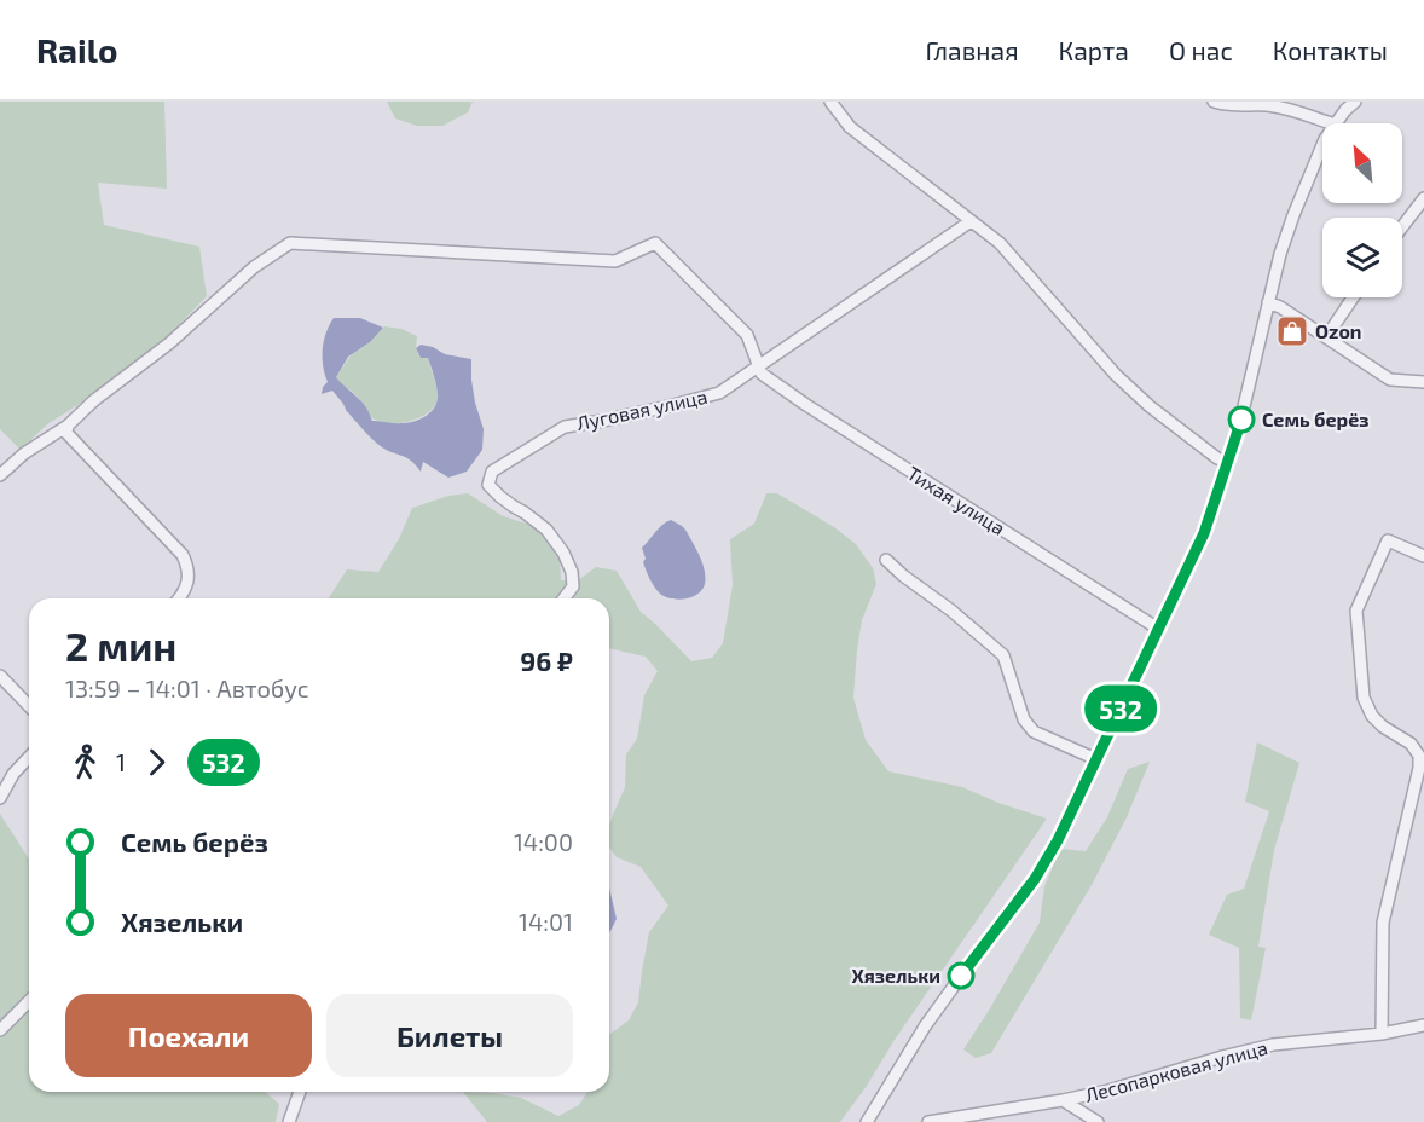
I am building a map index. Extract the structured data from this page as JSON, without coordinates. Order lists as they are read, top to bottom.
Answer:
{
  "streets": {
    "street": ["Луговая улица", "Тихая улица", "Лесопарковая улица"]
  },
  "crossings": [
    ["Луговая улица", "Тихая улица"]
  ],
  "places": {
    "shop": ["Ozon"],
    "other": ["Семь берёз", "Хязельки"]
  },
  "lines": ["bus line 532"],
  "north": "top left",
  "page": {
    "header": "Railo",
    "nav": [
      "Главная",
      "Карта",
      "О нас",
      "Контакты"
    ],
    "on_map": "532",
    "heading": ["2 мин", "13:59 – 14:01 · Автобус", "96 ₽"],
    "legs": ["1", "532"],
    "list": [
      {
        "name": "Семь берёз",
        "value": "14:00"
      },
      {
        "name": "Хязельки",
        "value": "14:01"
      }
    ],
    "buttons": ["Поехали", "Билеты"]
  }
}
